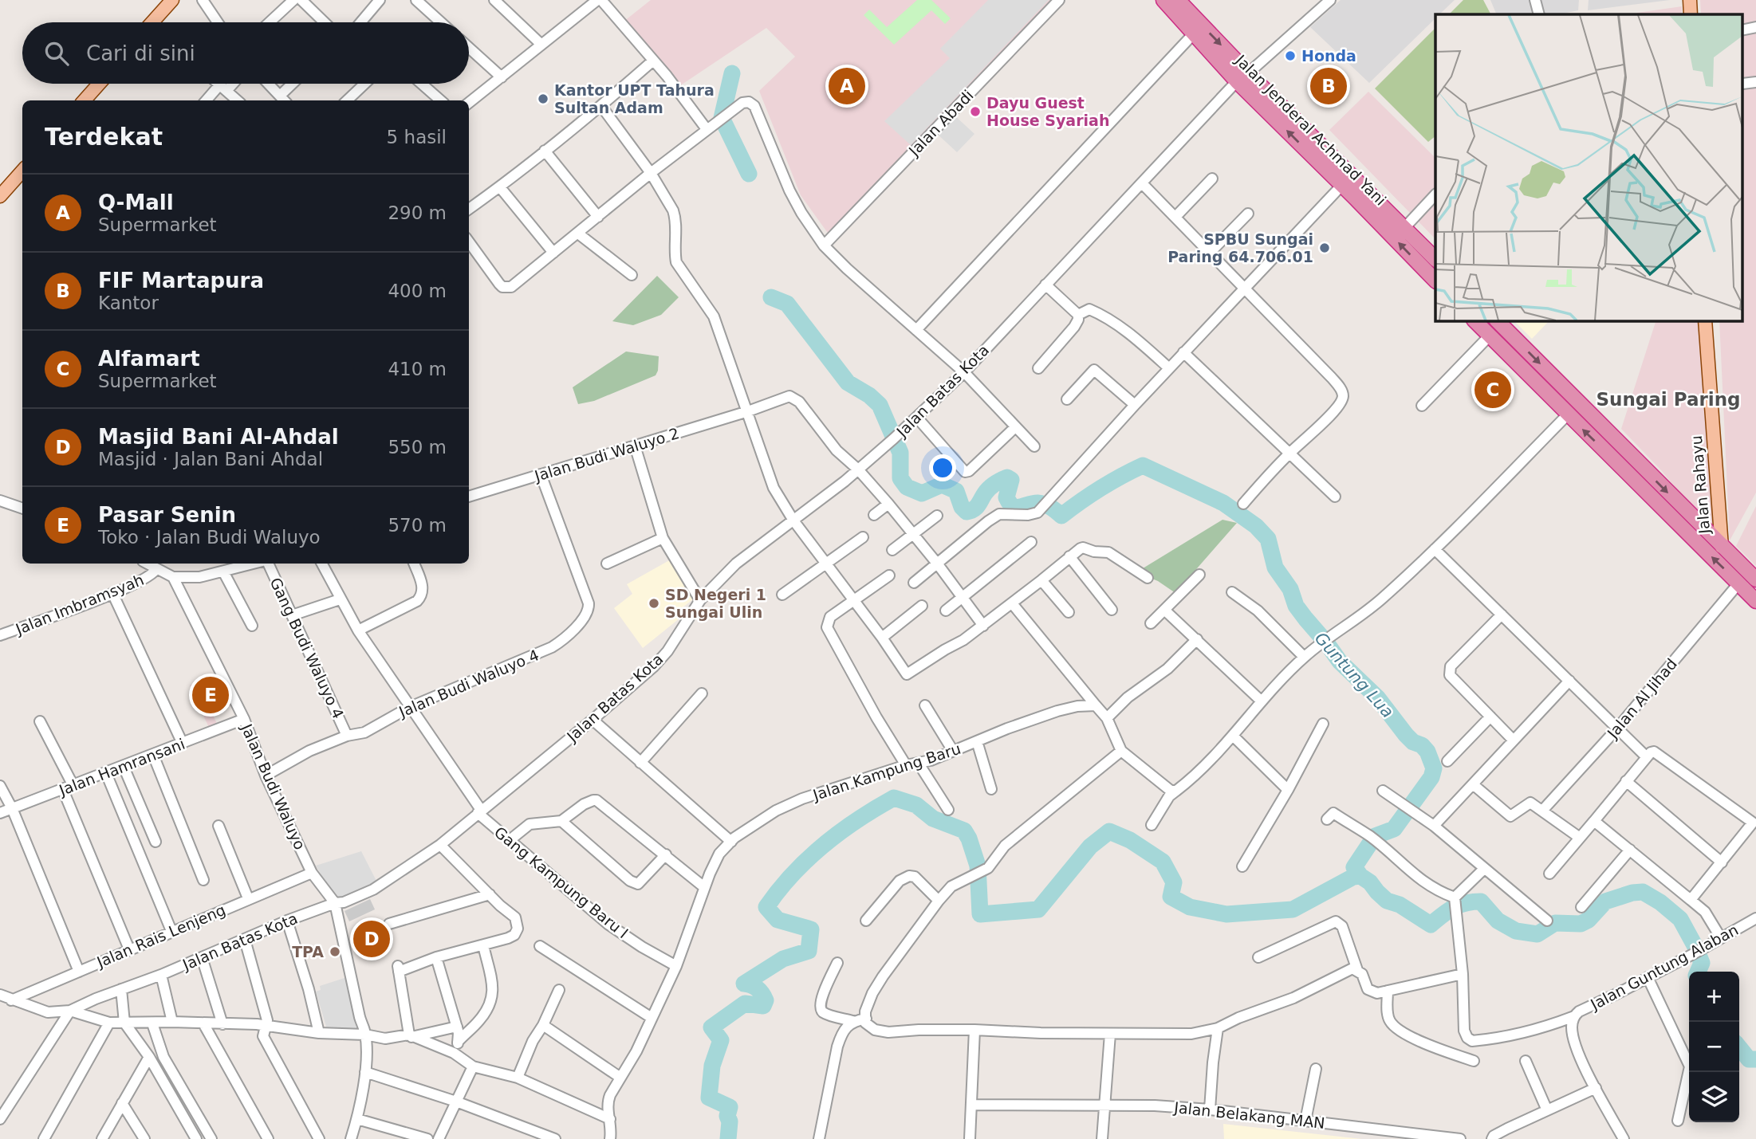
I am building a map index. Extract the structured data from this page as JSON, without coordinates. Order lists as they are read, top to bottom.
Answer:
{
  "streets": {
    "highway": ["Jalan Jenderal Achmad Yani"],
    "main road": ["Jalan Rahayu"],
    "street": [
      "Jalan Abadi",
      "Jalan Batas Kota",
      "Jalan Budi Waluyo 2",
      "Jalan Imbramsyah",
      "Gang Budi Waluyo 4",
      "Jalan Budi Waluyo 4",
      "Jalan Al Jihad",
      "Jalan Hamransani",
      "Jalan Kampung Baru",
      "Jalan Budi Waluyo",
      "Gang Kampung Baru I",
      "Jalan Rais Lenjeng",
      "Jalan Guntung Alaban",
      "Jalan Belakang MAN"
    ]
  },
  "crossings": [
    ["Jalan Jenderal Achmad Yani", "Jalan Batas Kota"],
    ["Jalan Batas Kota", "Jalan Budi Waluyo 2"],
    ["Jalan Batas Kota", "Jalan Budi Waluyo"],
    ["Jalan Batas Kota", "Gang Kampung Baru I"],
    ["Jalan Batas Kota", "Jalan Rais Lenjeng"],
    ["Jalan Budi Waluyo 2", "Jalan Budi Waluyo 4"],
    ["Gang Budi Waluyo 4", "Jalan Budi Waluyo 4"],
    ["Jalan Budi Waluyo 4", "Jalan Budi Waluyo"],
    ["Jalan Budi Waluyo 4", "Gang Kampung Baru I"],
    ["Jalan Hamransani", "Jalan Budi Waluyo"],
    ["Jalan Kampung Baru", "Gang Kampung Baru I"],
    ["Jalan Budi Waluyo", "Jalan Rais Lenjeng"]
  ],
  "districts": ["Sungai Paring"],
  "water": ["Guntung Lua"],
  "places": [
    "Honda",
    "Kantor UPT Tahura Sultan Adam",
    "Dayu Guest House Syariah",
    "SPBU Sungai Paring 64.706.01",
    "SD Negeri 1 Sungai Ulin",
    "TPA"
  ],
  "page": {
    "search": "Cari di sini",
    "pins": [
      "A",
      "B",
      "C",
      "E",
      "D"
    ],
    "heading": ["Terdekat", "5 hasil"],
    "list": [
      {
        "mark": "A",
        "name": "Q-Mall",
        "note": "Supermarket",
        "value": "290 m"
      },
      {
        "mark": "B",
        "name": "FIF Martapura",
        "note": "Kantor",
        "value": "400 m"
      },
      {
        "mark": "C",
        "name": "Alfamart",
        "note": "Supermarket",
        "value": "410 m"
      },
      {
        "mark": "D",
        "name": "Masjid Bani Al-Ahdal",
        "note": "Masjid · Jalan Bani Ahdal",
        "value": "550 m"
      },
      {
        "mark": "E",
        "name": "Pasar Senin",
        "note": "Toko · Jalan Budi Waluyo",
        "value": "570 m"
      }
    ],
    "map_buttons": ["+", "−"]
  }
}
